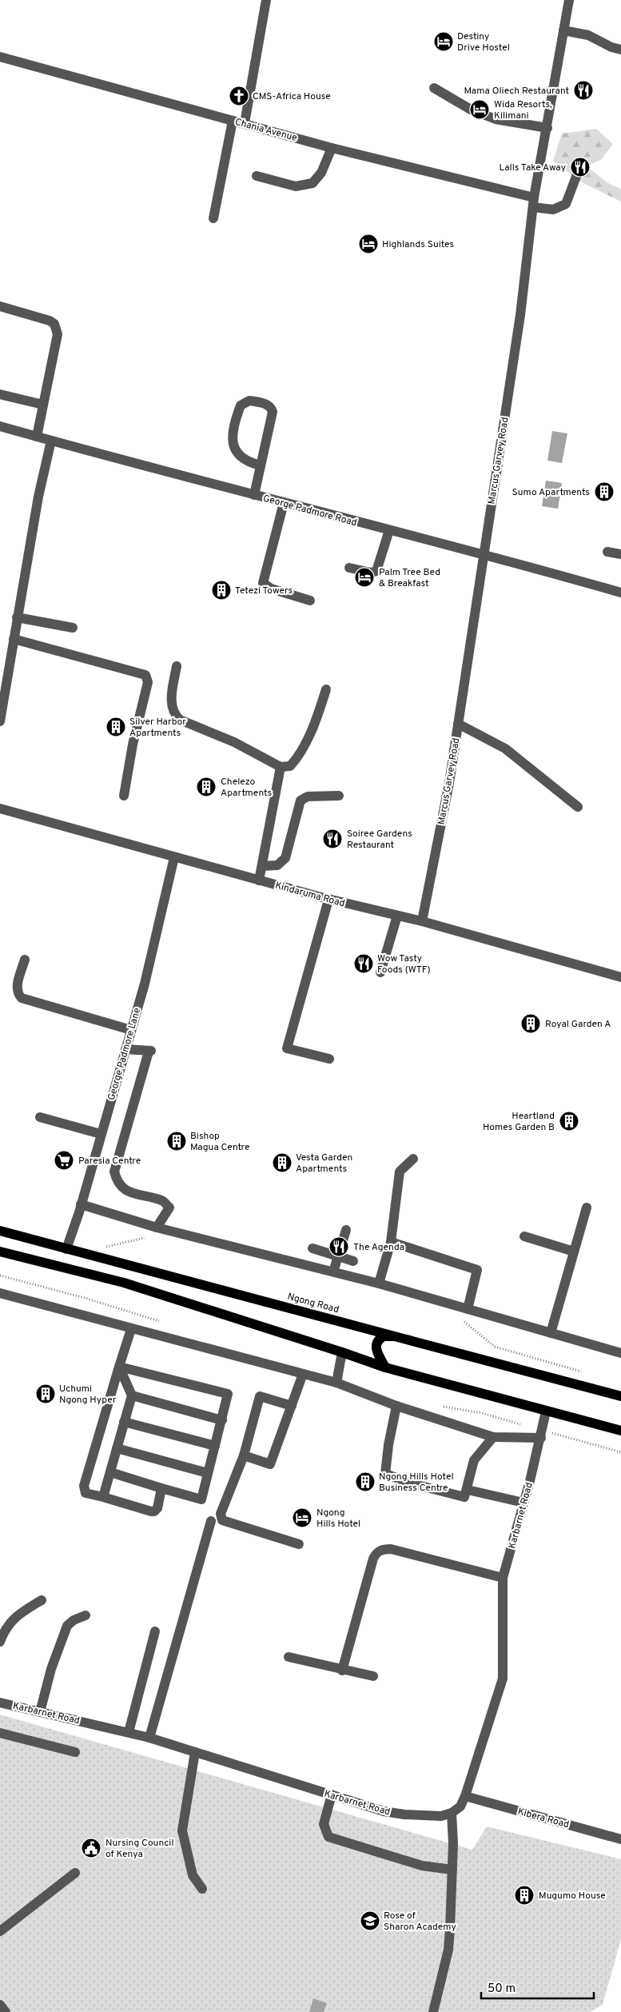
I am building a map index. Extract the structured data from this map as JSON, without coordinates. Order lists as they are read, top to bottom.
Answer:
{
  "streets": {
    "main road": ["Ngong Road"],
    "street": [
      "Chania Avenue",
      "Marcus Garvey Road",
      "George Padmore Road",
      "Kindaruma Road",
      "George Padmore Lane",
      "Karbarnet Road",
      "Kibera Road"
    ]
  },
  "crossings": [
    ["Chania Avenue", "Marcus Garvey Road"],
    ["Marcus Garvey Road", "George Padmore Road"],
    ["Marcus Garvey Road", "Kindaruma Road"],
    ["Kindaruma Road", "George Padmore Lane"],
    ["George Padmore Lane", "Ngong Road"],
    ["Karbarnet Road", "Kibera Road"]
  ],
  "places": {
    "hotel": [
      "Destiny Drive Hostel",
      "Wida Resorts, Kilimani",
      "Highlands Suites",
      "Palm Tree Bed & Breakfast",
      "Ngong Hills Hotel"
    ],
    "restaurant": [
      "Mama Oliech Restaurant",
      "Lalls Take Away",
      "Soiree Gardens Restaurant",
      "Wow Tasty Foods (WTF)",
      "The Agenda"
    ],
    "church": ["CMS-Africa House"],
    "building": [
      "Sumo Apartments",
      "Tetezi Towers",
      "Silver Harbor Apartments",
      "Chelezo Apartments",
      "Royal Garden A",
      "Heartland Homes Garden B",
      "Bishop Magua Centre",
      "Vesta Garden Apartments",
      "Uchumi Ngong Hyper",
      "Ngong Hills Hotel Business Centre",
      "Mugumo House"
    ],
    "supermarket": ["Paresia Centre"],
    "public building": ["Nursing Council of Kenya"],
    "school or university": ["Rose of Sharon Academy"]
  },
  "scale_bar": "50 m"
}
